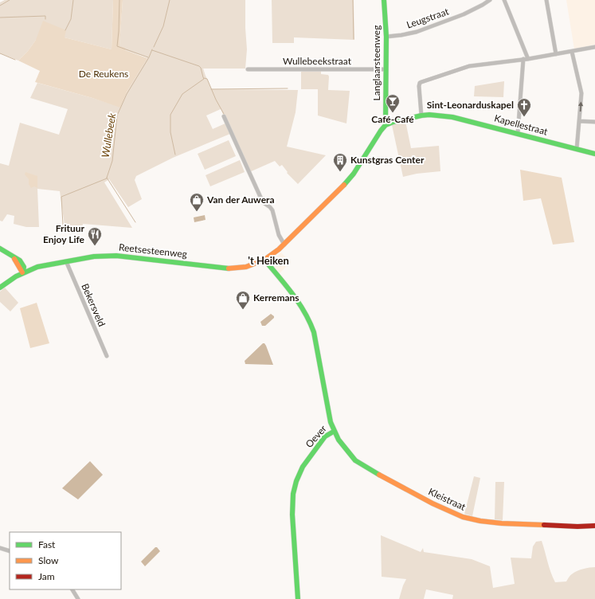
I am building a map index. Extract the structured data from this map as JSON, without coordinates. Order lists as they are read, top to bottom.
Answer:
{
  "streets": {
    "street": [
      "Leugstraat",
      "Wullebeekstraat",
      "Langlaarsteenweg",
      "Kapellestraat",
      "Reetsesteenweg",
      "Bekersveld",
      "Oever",
      "Kleistraat"
    ]
  },
  "crossings": [
    ["Leugstraat", "Langlaarsteenweg"],
    ["Wullebeekstraat", "Langlaarsteenweg"],
    ["Langlaarsteenweg", "Kapellestraat"],
    ["Langlaarsteenweg", "Reetsesteenweg"],
    ["Kapellestraat", "Reetsesteenweg"],
    ["Reetsesteenweg", "Bekersveld"],
    ["Reetsesteenweg", "Oever"],
    ["Oever", "Kleistraat"]
  ],
  "districts": ["'t Heiken"],
  "water": ["Wullebeek"],
  "parks": ["De Reukens"],
  "places": {
    "bar": ["Café-Café"],
    "church": ["Sint-Leonarduskapel"],
    "building": ["Kunstgras Center"],
    "shop": ["Van der Auwera", "Kerremans"],
    "restaurant": ["Frituur Enjoy Life"]
  },
  "legend": ["Fast", "Slow", "Jam"]
}
